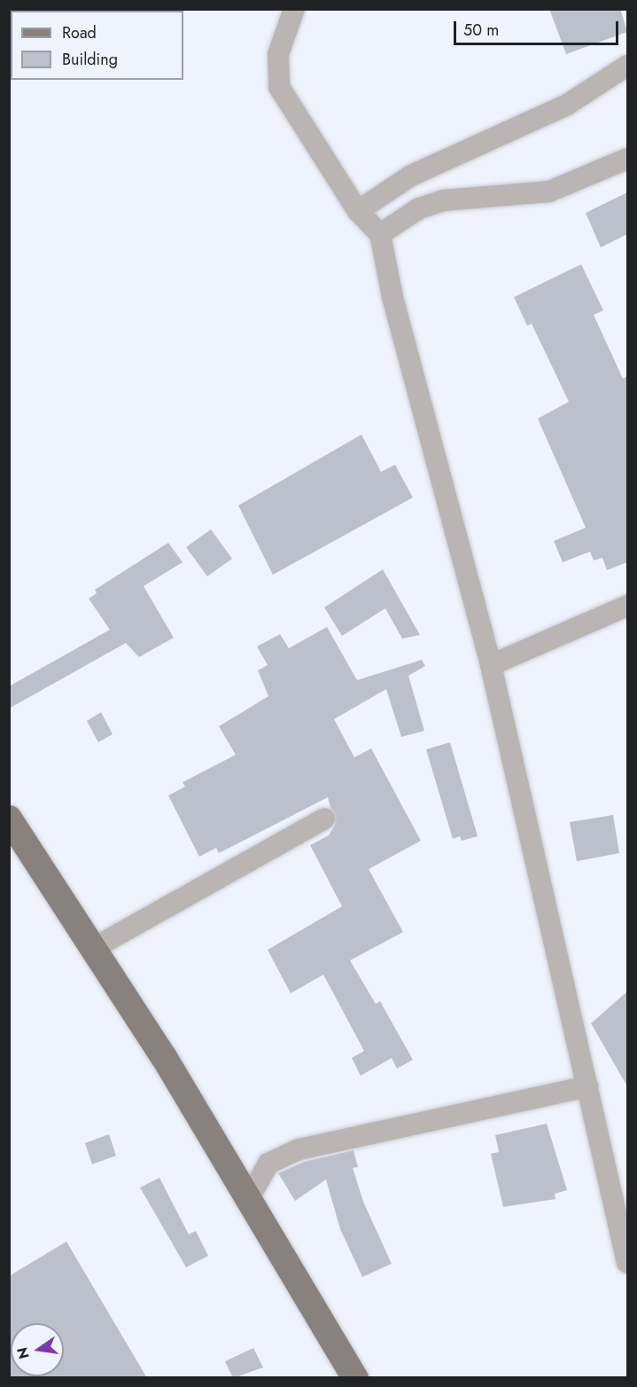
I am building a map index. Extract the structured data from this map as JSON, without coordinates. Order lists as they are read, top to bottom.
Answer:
{
  "legend": ["Road", "Building"],
  "scale_bar": "50 m",
  "north": "left"
}
